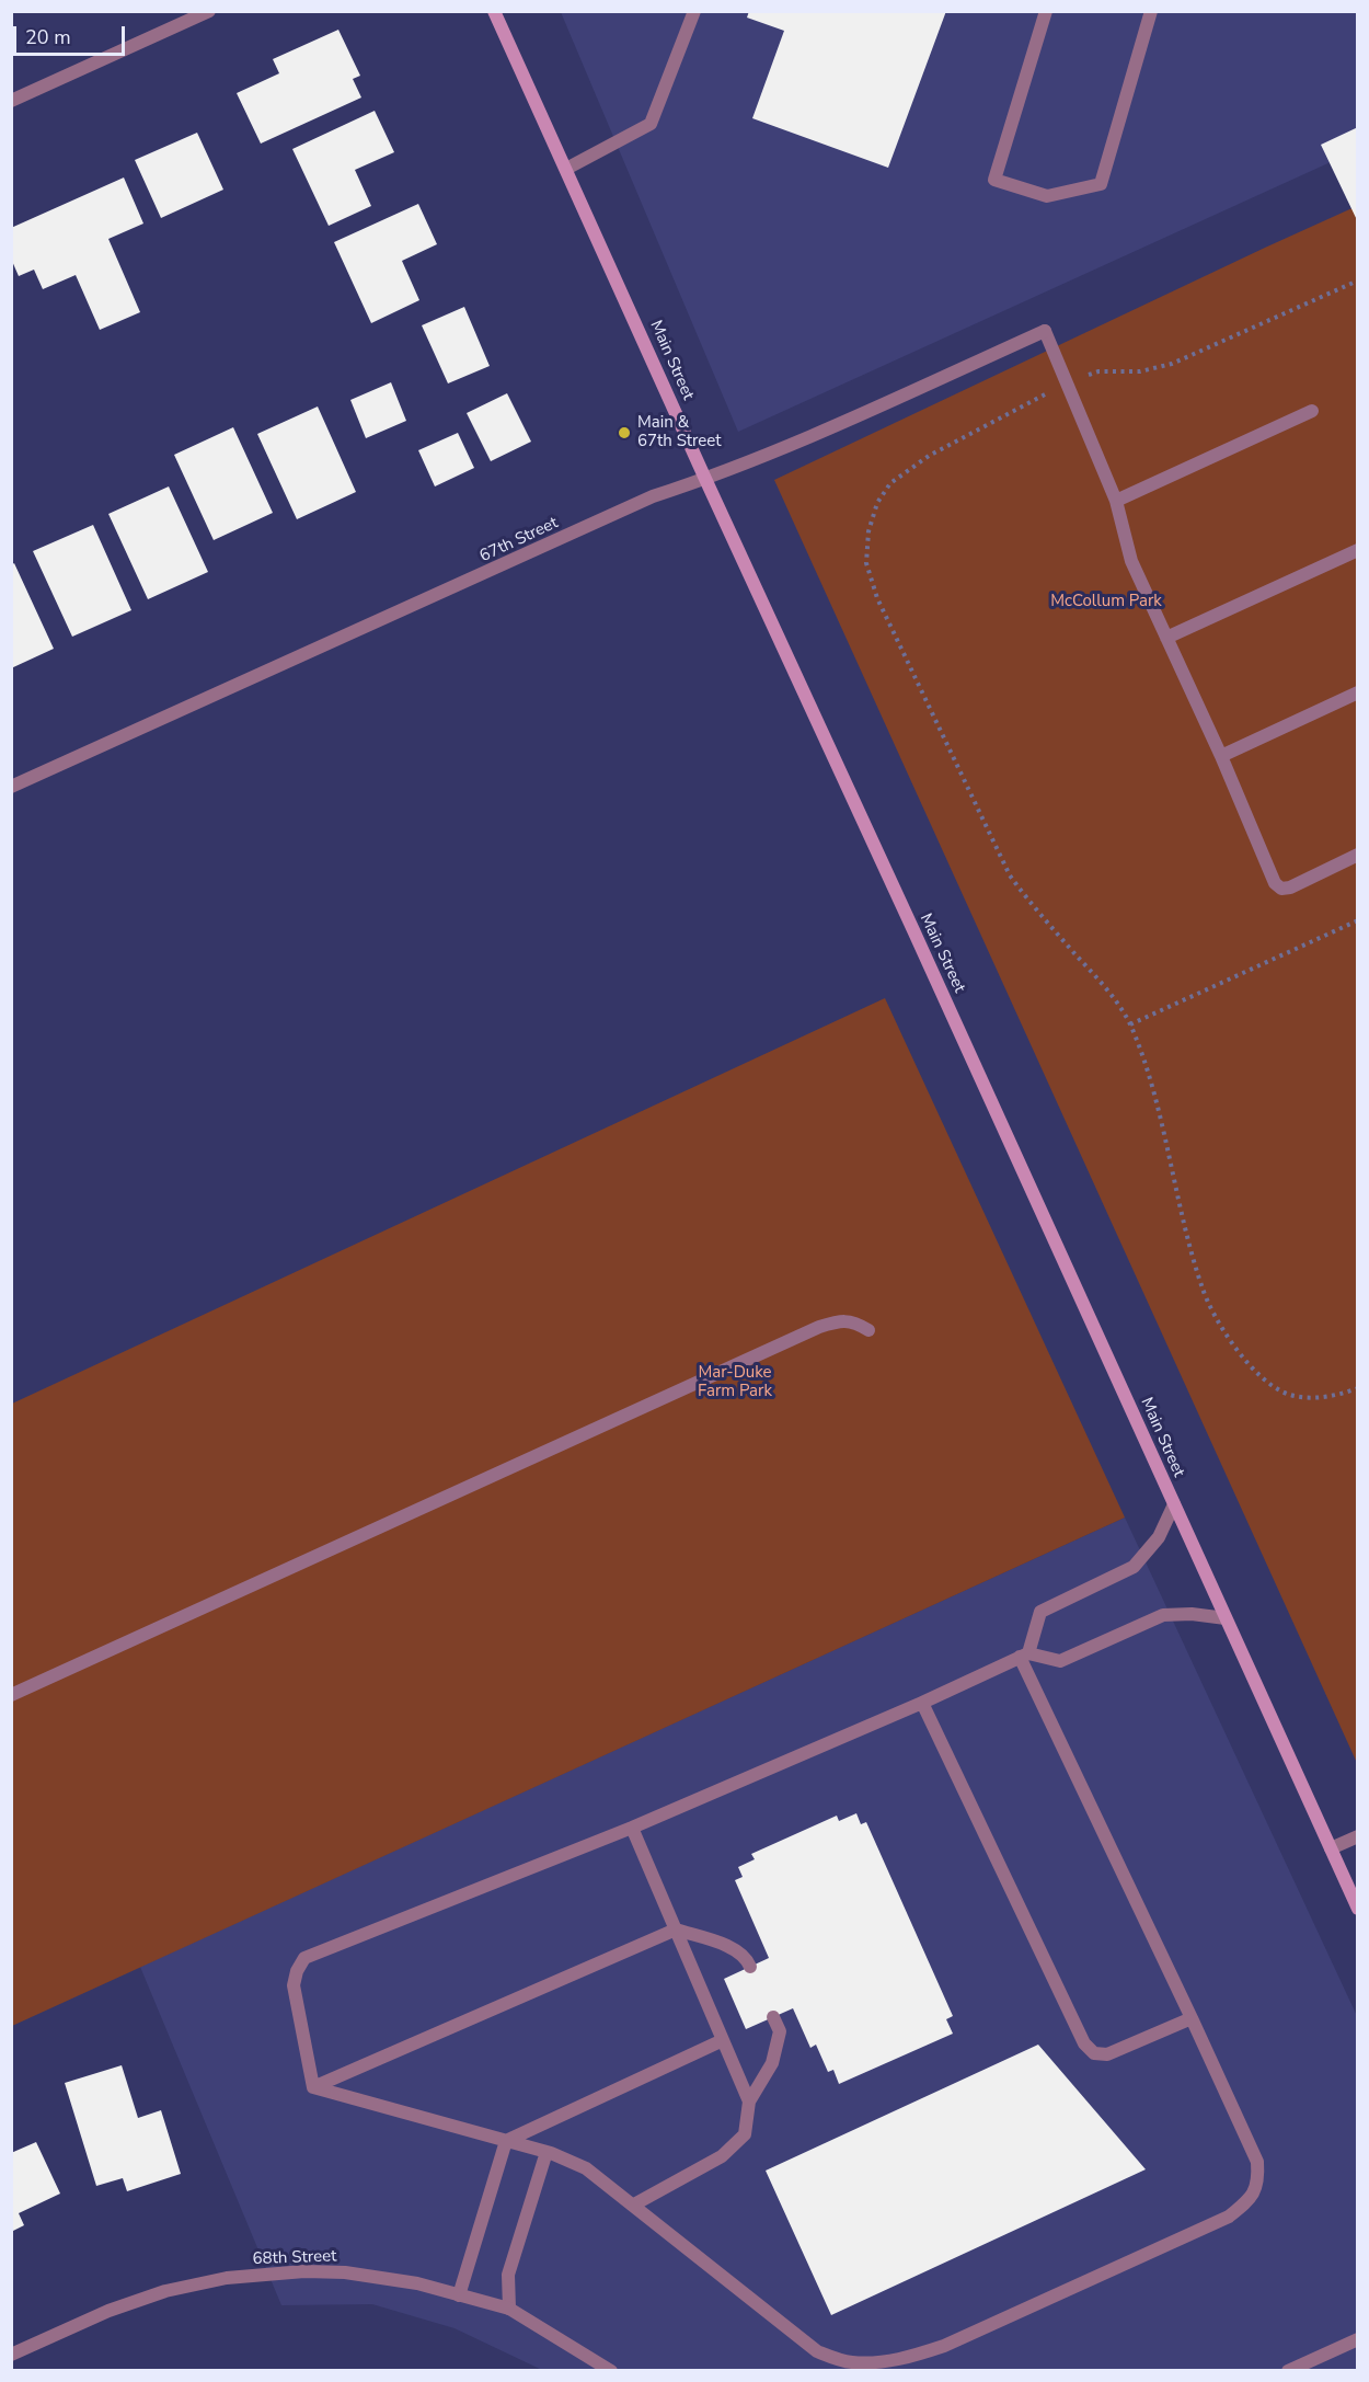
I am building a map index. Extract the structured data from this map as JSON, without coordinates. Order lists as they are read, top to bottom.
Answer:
{
  "streets": {
    "main road": ["Main Street"],
    "street": ["67th Street", "68th Street"]
  },
  "crossings": [
    ["Main Street", "67th Street"]
  ],
  "parks": ["McCollum Park", "Mar-Duke Farm Park"],
  "places": ["Main & 67th Street"],
  "scale_bar": "20 m"
}
